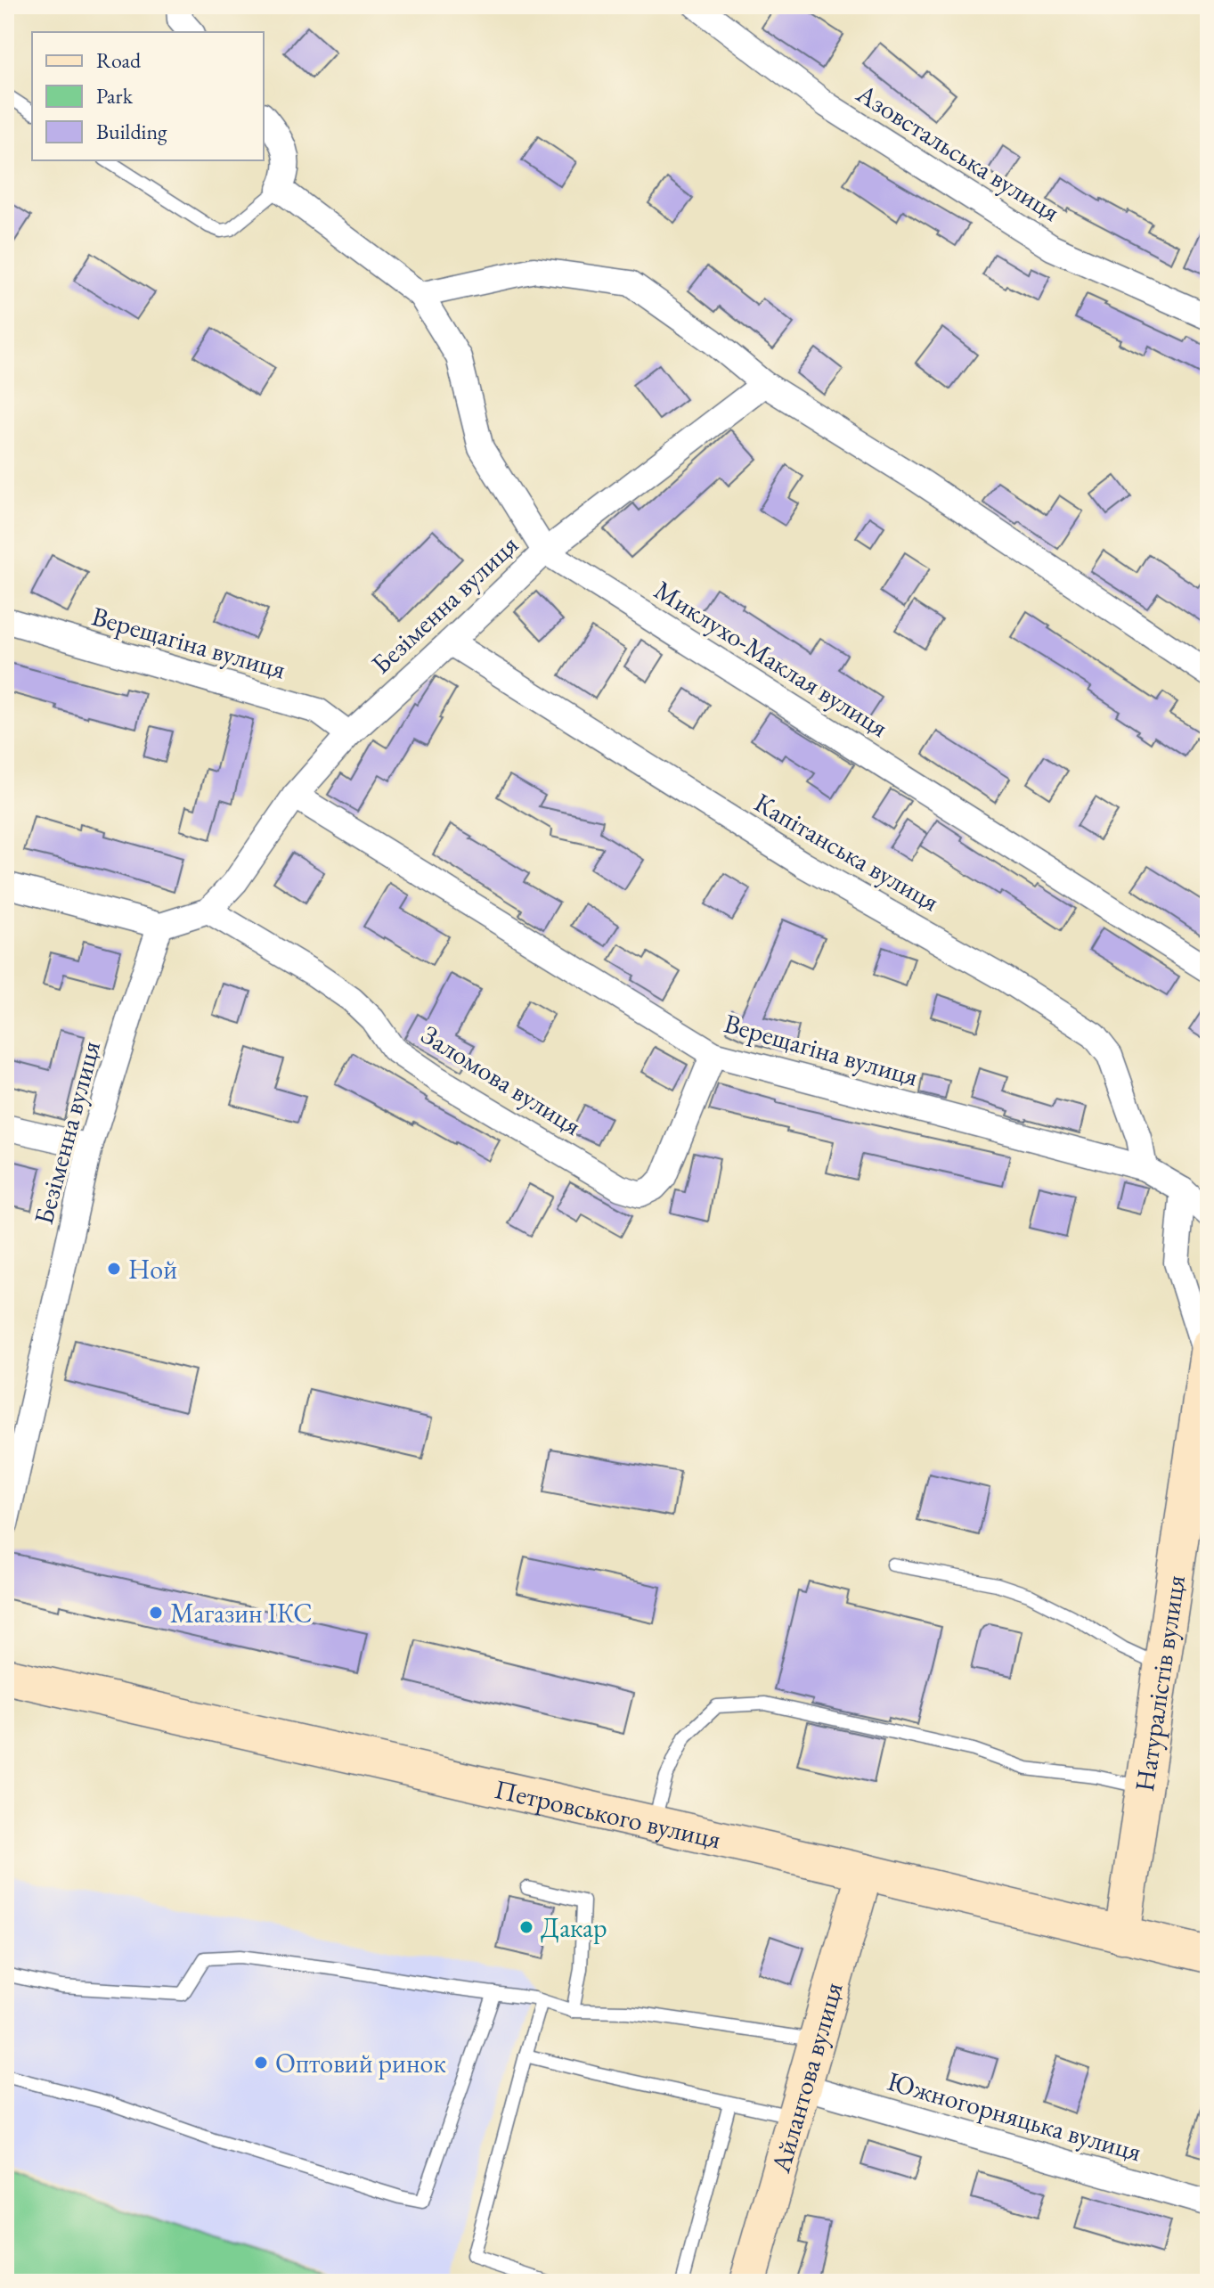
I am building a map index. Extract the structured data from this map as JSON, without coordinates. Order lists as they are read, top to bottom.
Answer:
{
  "streets": {
    "main road": ["Натуралістів вулиця", "Петровського вулиця", "Айлантова вулиця"],
    "street": [
      "Азовстальська вулиця",
      "Безіменна вулиця",
      "Верещагіна вулиця",
      "Миклухо-Маклая вулиця",
      "Капітанська вулиця",
      "Заломова вулиця",
      "Южногорняцька вулиця"
    ]
  },
  "crossings": [
    ["Безіменна вулиця", "Верещагіна вулиця"],
    ["Безіменна вулиця", "Миклухо-Маклая вулиця"],
    ["Безіменна вулиця", "Капітанська вулиця"],
    ["Безіменна вулиця", "Заломова вулиця"],
    ["Верещагіна вулиця", "Капітанська вулиця"],
    ["Верещагіна вулиця", "Заломова вулиця"],
    ["Натуралістів вулиця", "Петровського вулиця"],
    ["Петровського вулиця", "Айлантова вулиця"],
    ["Айлантова вулиця", "Южногорняцька вулиця"]
  ],
  "places": [
    "Ной",
    "Магазин ІКС",
    "Дакар",
    "Оптовий ринок"
  ],
  "legend": ["Road", "Park", "Building"]
}
